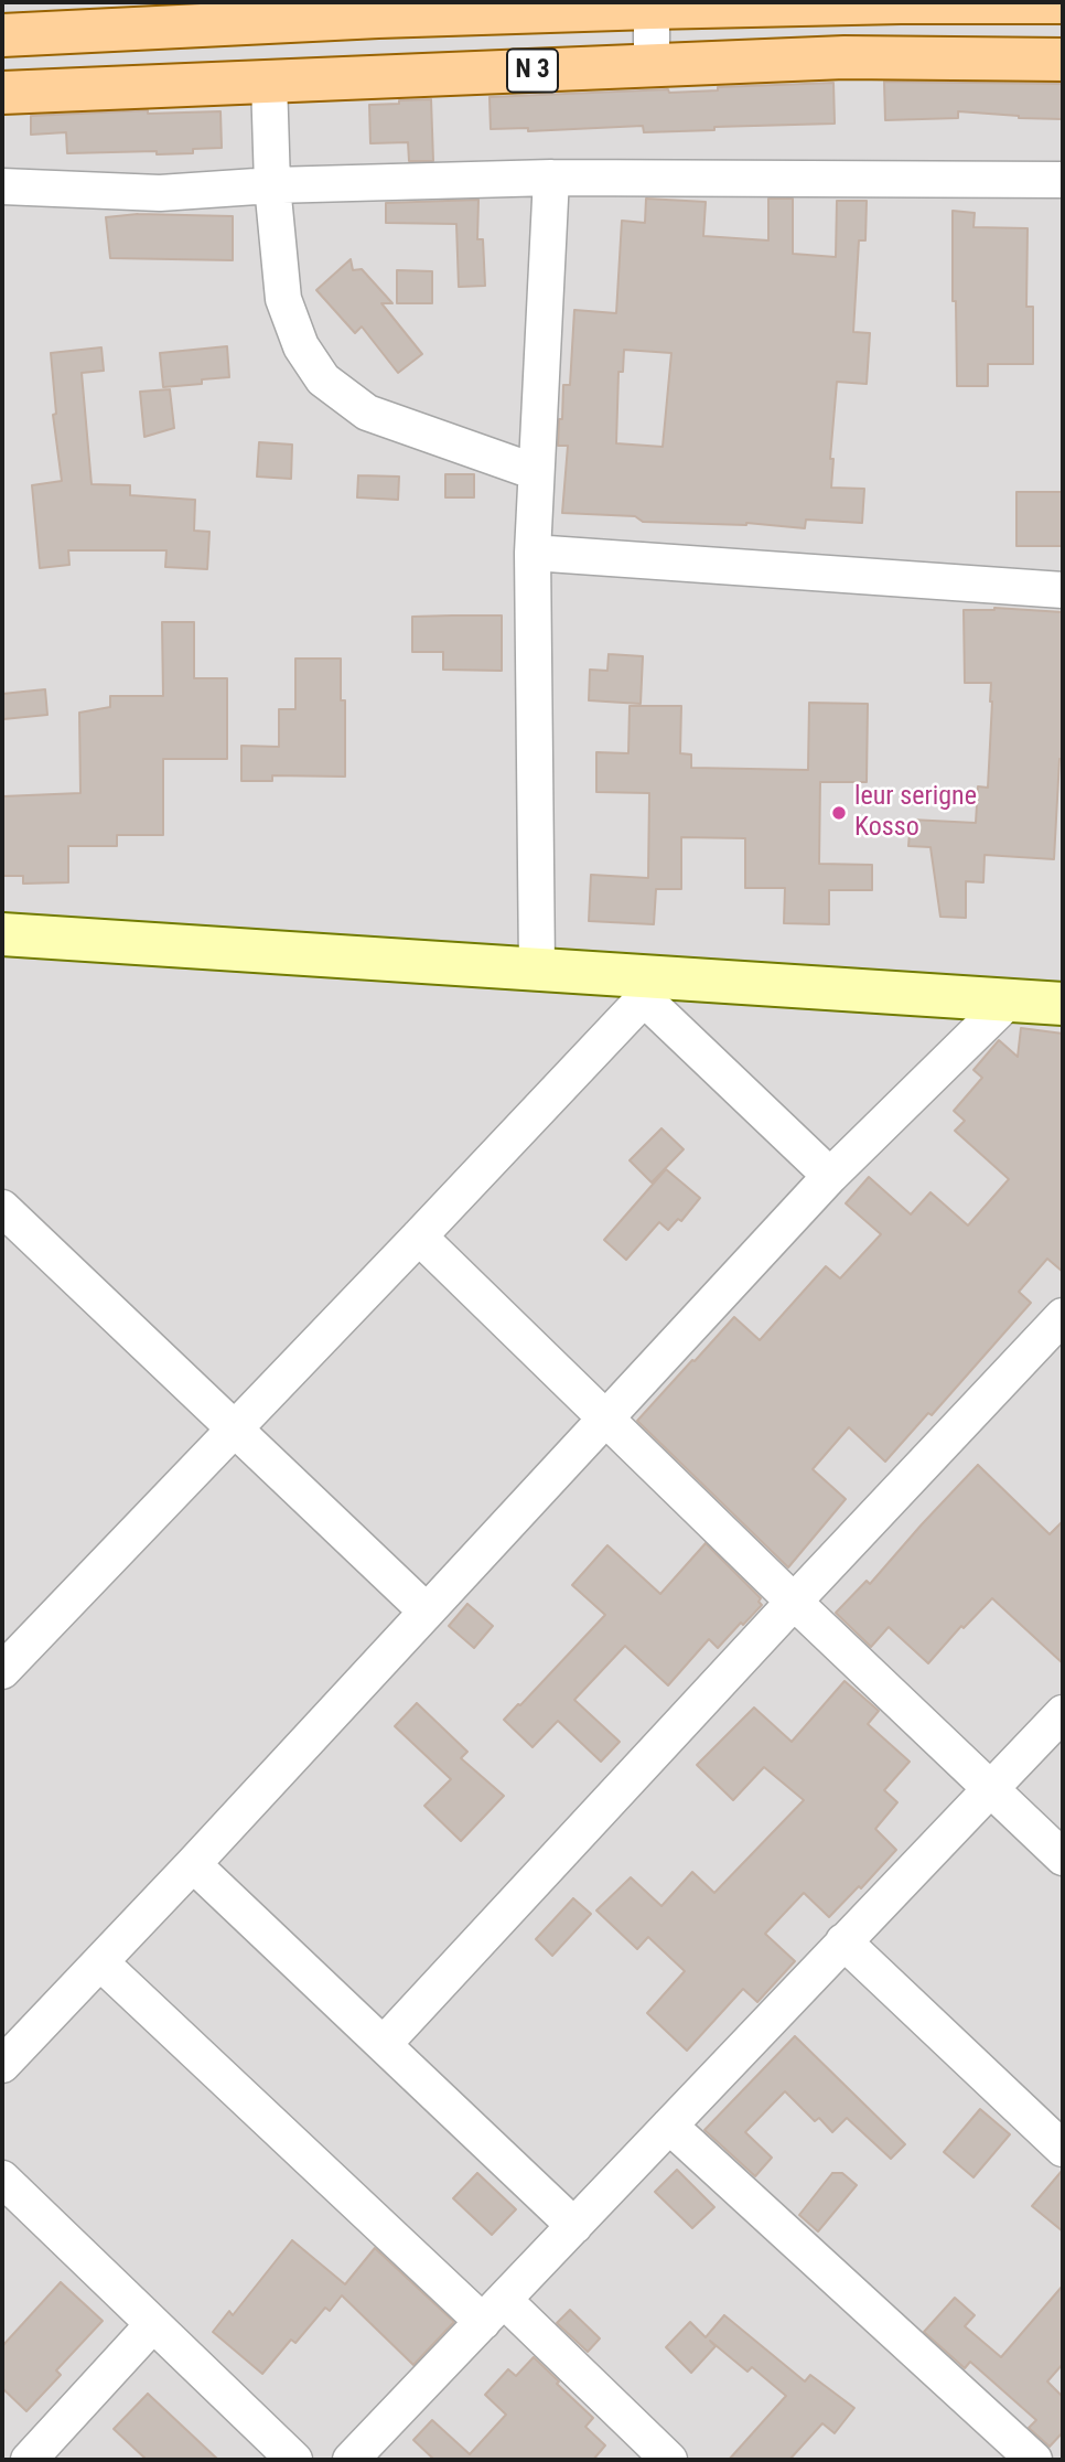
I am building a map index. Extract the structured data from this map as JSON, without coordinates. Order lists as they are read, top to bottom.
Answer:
{
  "streets": {
    "main road": ["N 3"]
  },
  "places": ["leur serigne Kosso"]
}
